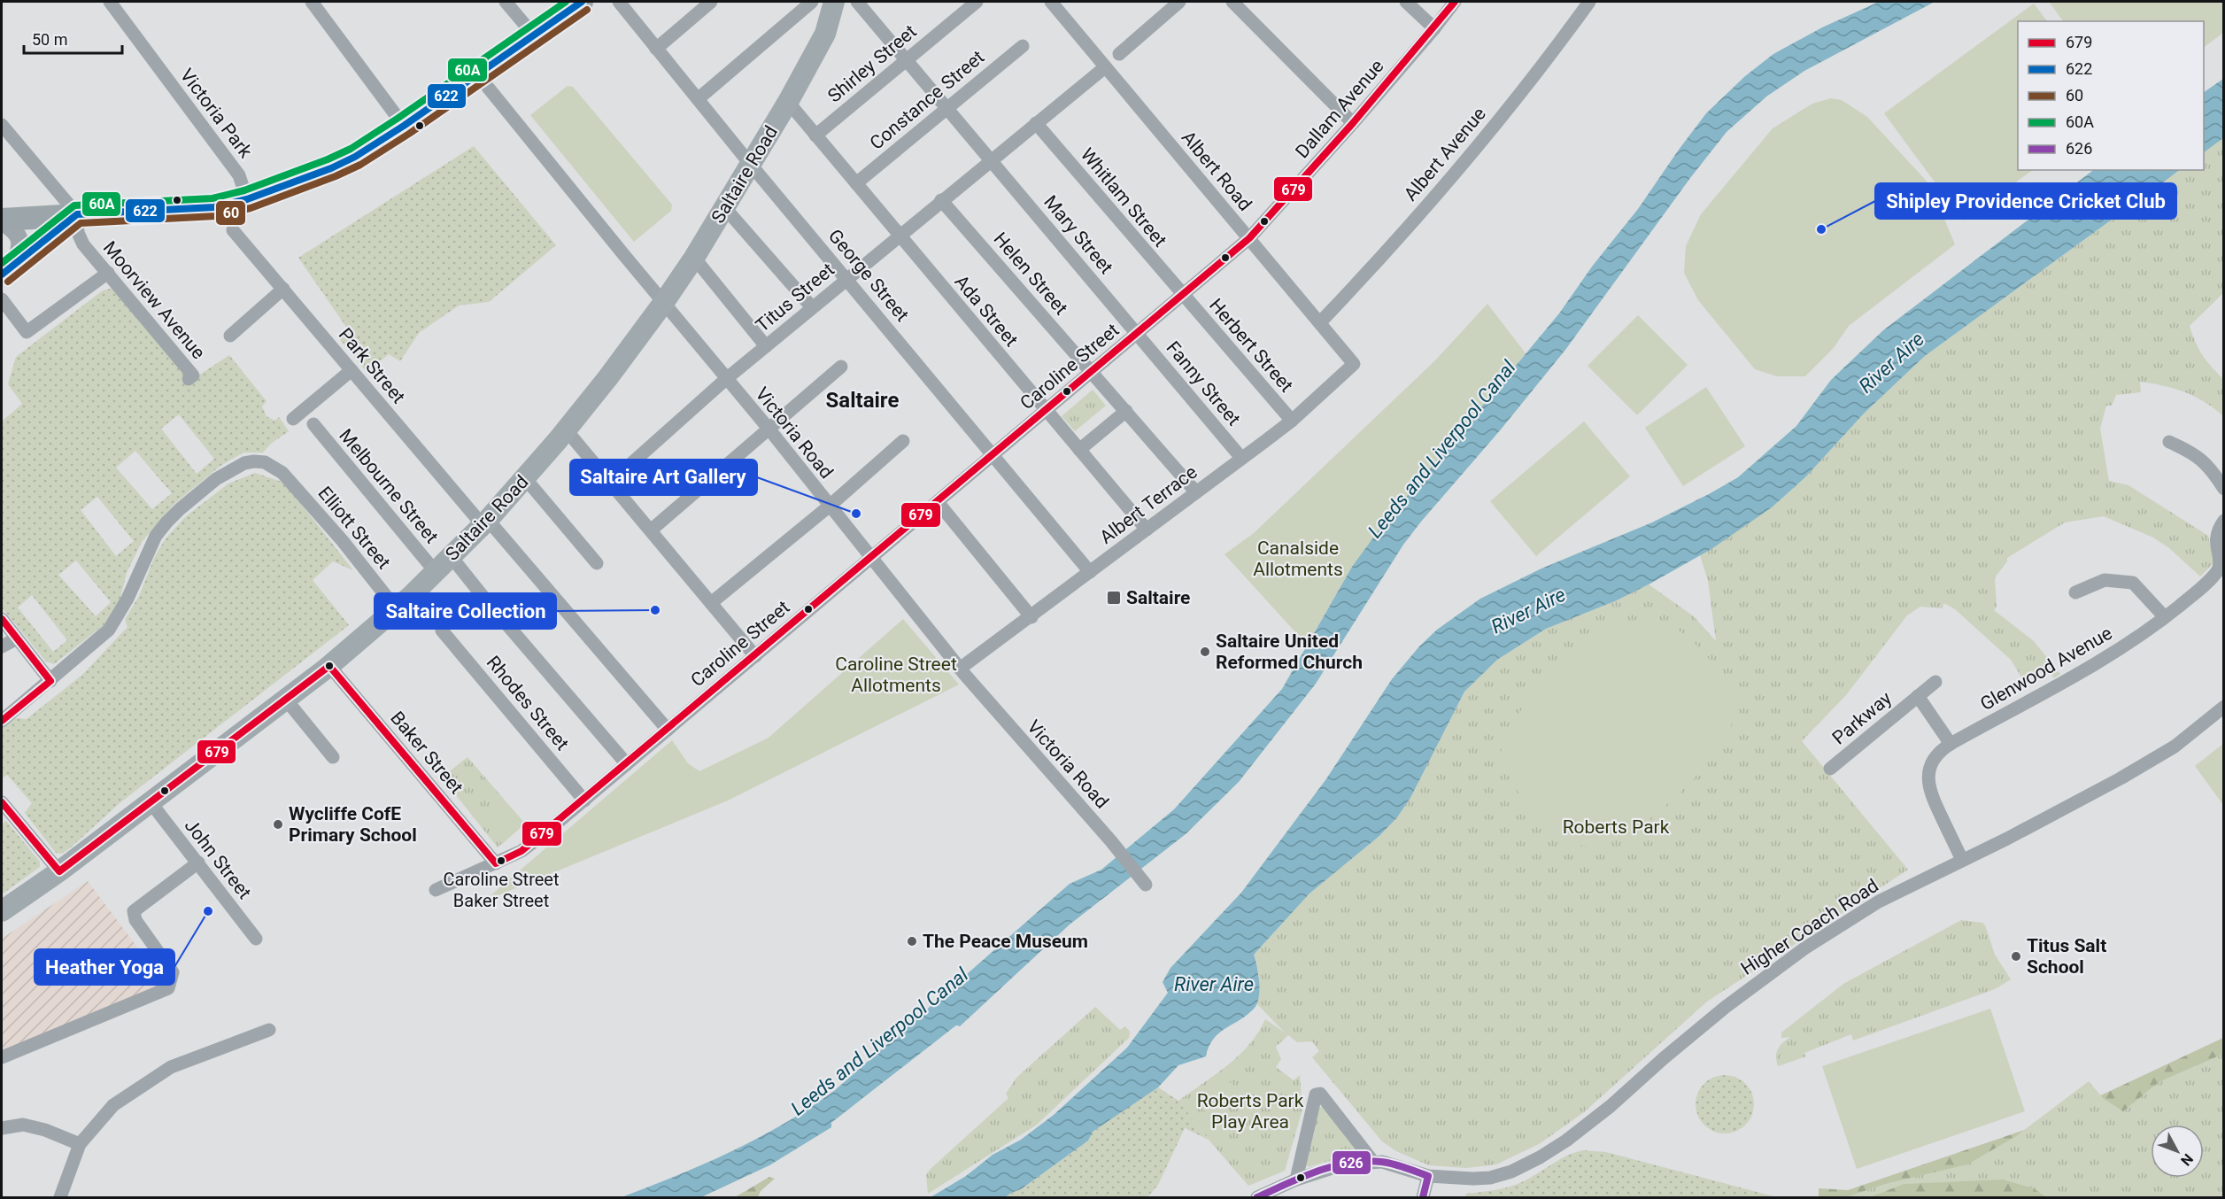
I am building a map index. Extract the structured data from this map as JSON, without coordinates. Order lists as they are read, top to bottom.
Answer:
{
  "streets": {
    "main road": ["Saltaire Road"],
    "street": [
      "Shirley Street",
      "Constance Street",
      "Dallam Avenue",
      "Victoria Park",
      "Albert Avenue",
      "Albert Road",
      "Whitlam Street",
      "Mary Street",
      "Helen Street",
      "George Street",
      "Titus Street",
      "Moorview Avenue",
      "Ada Street",
      "Herbert Street",
      "Park Street",
      "Caroline Street",
      "Fanny Street",
      "Victoria Road",
      "Melbourne Street",
      "Albert Terrace",
      "Elliott Street",
      "Glenwood Avenue",
      "Rhodes Street",
      "Parkway",
      "Baker Street",
      "John Street",
      "Higher Coach Road"
    ]
  },
  "crossings": [
    ["Shirley Street", "Mary Street"],
    ["Shirley Street", "Ada Street"],
    ["Constance Street", "Mary Street"],
    ["Constance Street", "Ada Street"],
    ["Dallam Avenue", "Albert Road"],
    ["Dallam Avenue", "Caroline Street"],
    ["Albert Avenue", "Albert Road"],
    ["Albert Road", "Titus Street"],
    ["Albert Road", "Caroline Street"],
    ["Albert Road", "Albert Terrace"],
    ["Saltaire Road", "George Street"],
    ["Saltaire Road", "Ada Street"],
    ["Saltaire Road", "Park Street"],
    ["Saltaire Road", "Victoria Road"],
    ["Saltaire Road", "Melbourne Street"],
    ["Saltaire Road", "Elliott Street"],
    ["Saltaire Road", "Baker Street"],
    ["Saltaire Road", "John Street"],
    ["Whitlam Street", "Titus Street"],
    ["Whitlam Street", "Herbert Street"],
    ["Whitlam Street", "Caroline Street"],
    ["Mary Street", "Titus Street"],
    ["Mary Street", "Caroline Street"],
    ["Mary Street", "Fanny Street"],
    ["Helen Street", "Titus Street"],
    ["Helen Street", "Caroline Street"],
    ["Helen Street", "Albert Terrace"],
    ["George Street", "Titus Street"],
    ["George Street", "Caroline Street"],
    ["George Street", "Albert Terrace"],
    ["Titus Street", "Ada Street"],
    ["Titus Street", "Victoria Road"],
    ["Ada Street", "Caroline Street"],
    ["Ada Street", "Albert Terrace"],
    ["Herbert Street", "Caroline Street"],
    ["Herbert Street", "Albert Terrace"],
    ["Park Street", "Caroline Street"],
    ["Caroline Street", "Fanny Street"],
    ["Caroline Street", "Victoria Road"],
    ["Caroline Street", "Rhodes Street"],
    ["Caroline Street", "Baker Street"],
    ["Fanny Street", "Albert Terrace"],
    ["Victoria Road", "Albert Terrace"],
    ["Glenwood Avenue", "Parkway"],
    ["Glenwood Avenue", "Higher Coach Road"]
  ],
  "districts": ["Saltaire"],
  "water": ["River Aire", "Leeds and Liverpool Canal"],
  "parks": [
    "Canalside Allotments",
    "Caroline Street Allotments",
    "Roberts Park",
    "Roberts Park Play Area"
  ],
  "places": {
    "other": [
      "Shipley Providence Cricket Club",
      "Saltaire Art Gallery",
      "Saltaire Collection",
      "Saltaire United Reformed Church",
      "Wycliffe CofE Primary School",
      "Caroline Street Baker Street",
      "Heather Yoga",
      "The Peace Museum",
      "Titus Salt School"
    ],
    "transit": ["Saltaire"]
  },
  "lines": [
    "transit line 679",
    "transit line 622",
    "transit line 60A",
    "transit line 60",
    "transit line 626"
  ],
  "legend": [
    "679",
    "622",
    "60",
    "60A",
    "626"
  ],
  "scale_bar": "50 m",
  "north": "bottom right"
}
